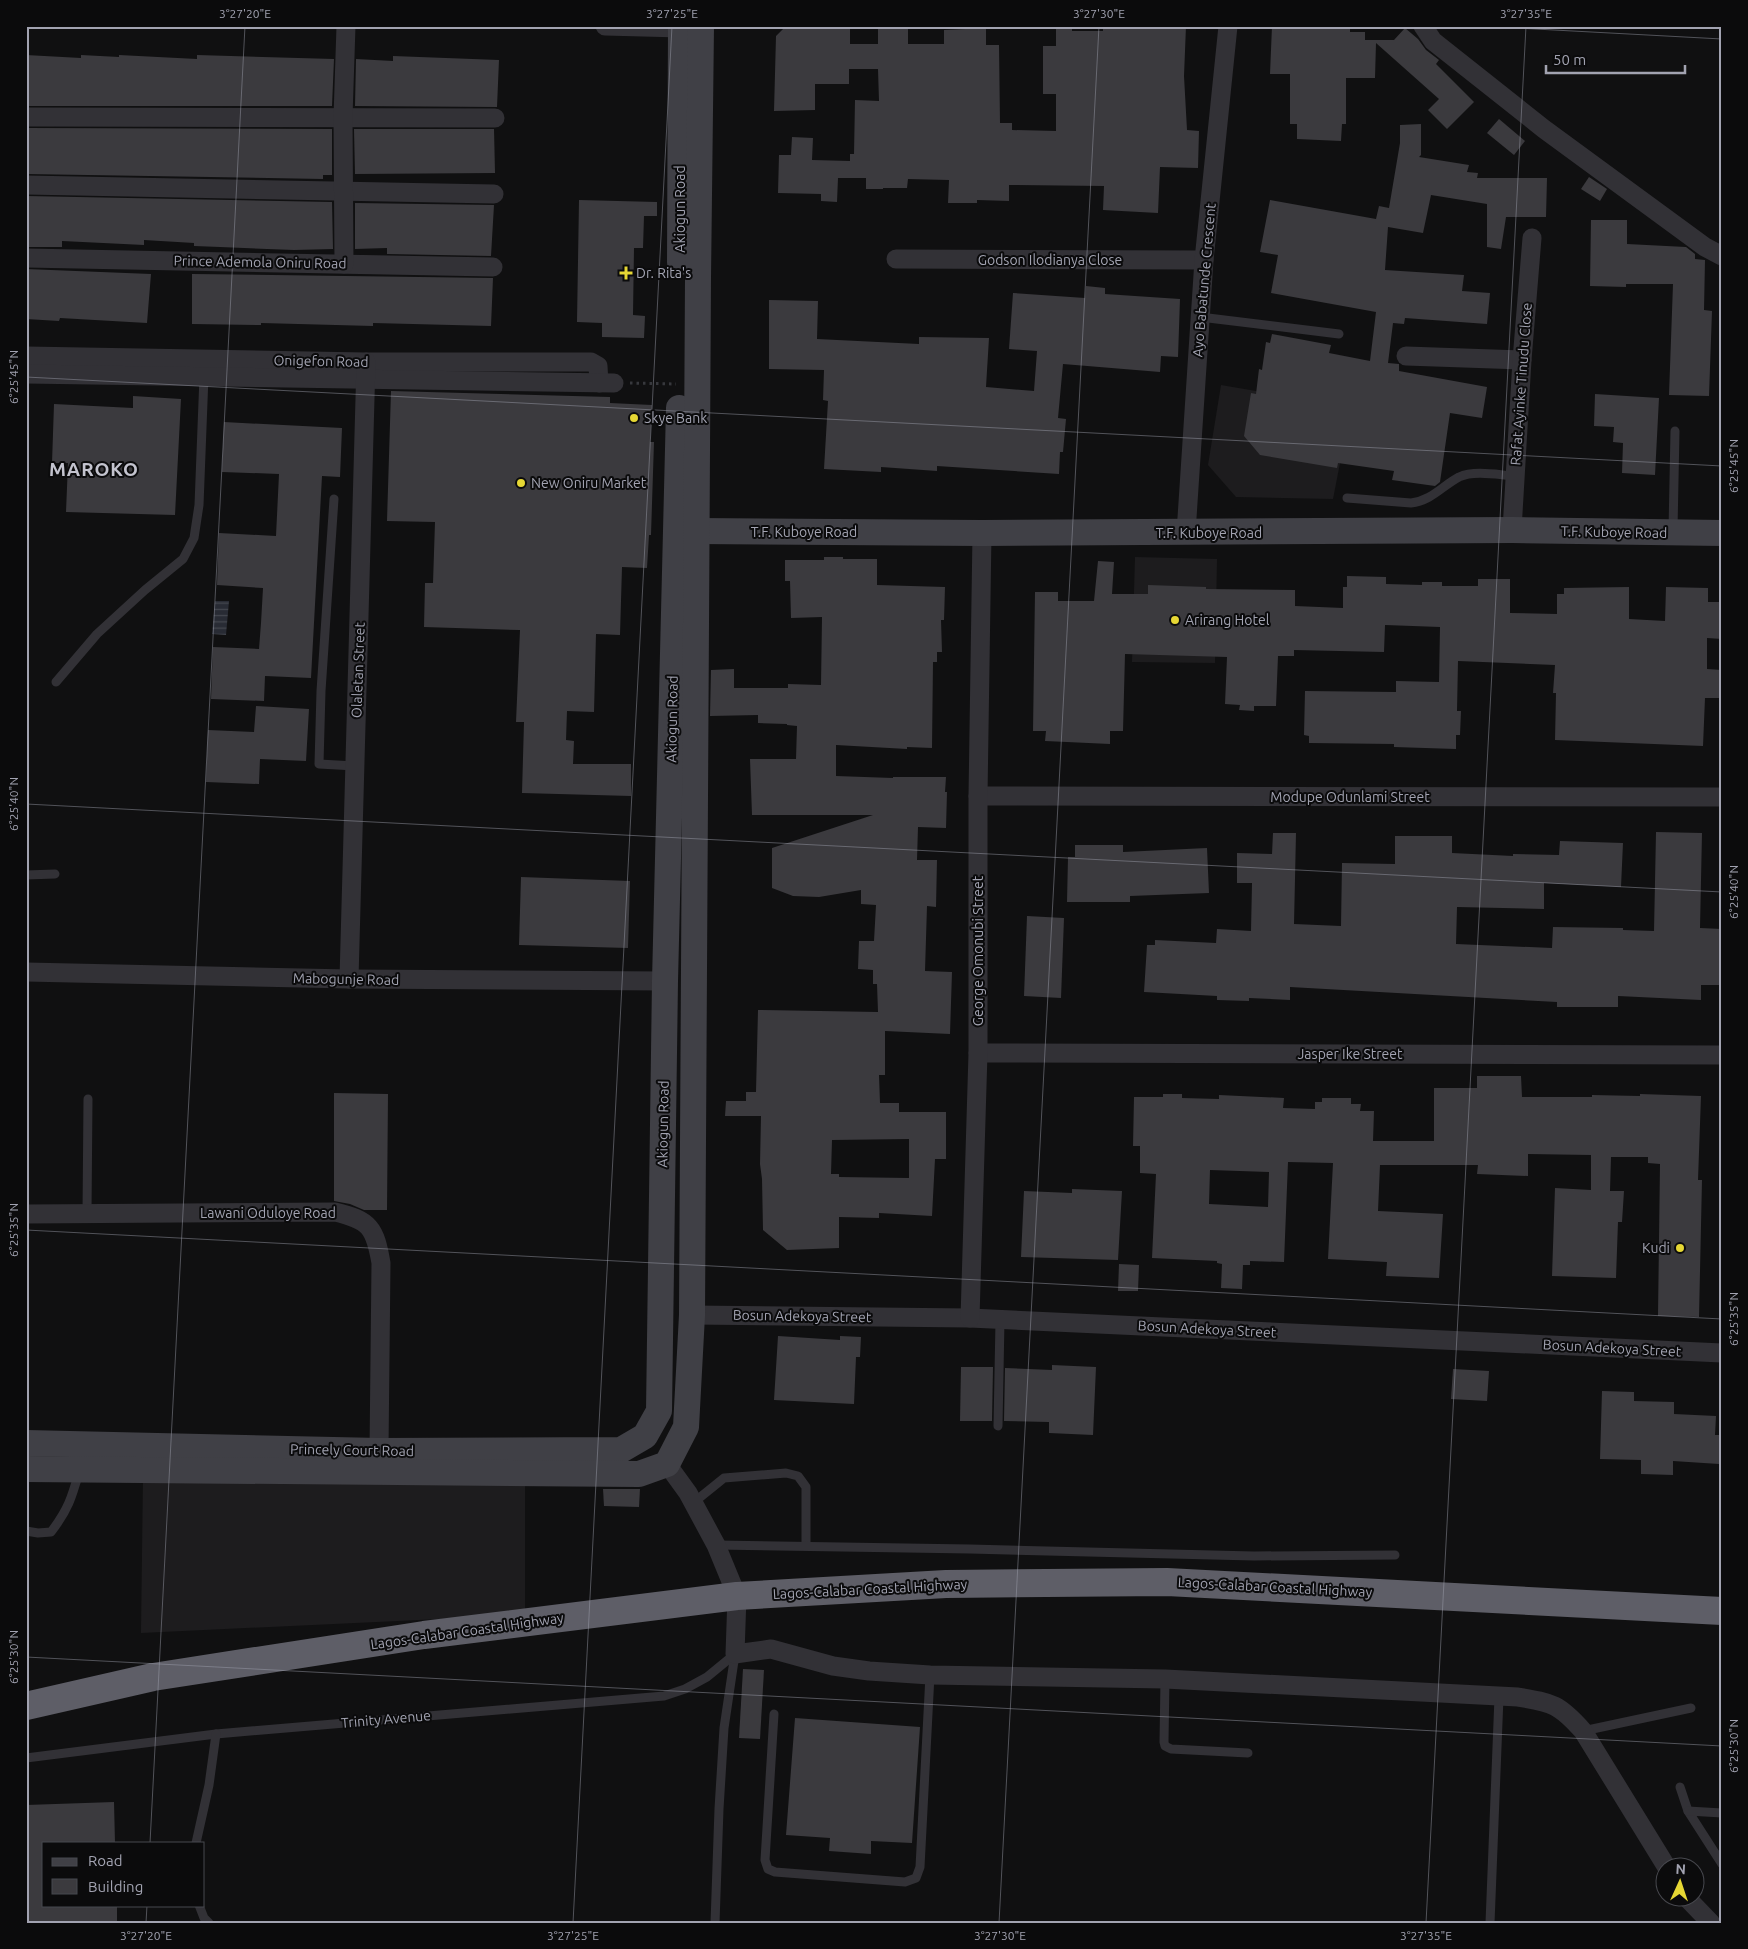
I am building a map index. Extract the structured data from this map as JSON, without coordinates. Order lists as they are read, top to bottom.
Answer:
{
  "streets": {
    "highway": ["Lagos-Calabar Coastal Highway"],
    "street": [
      "Akiogun Road",
      "Godson Ilodianya Close",
      "Prince Ademola Oniru Road",
      "Ayo Babatunde Crescent",
      "Onigefon Road",
      "Rafat Ayinke Tinudu Close",
      "T.F. Kuboye Road",
      "Olaletan Street",
      "Modupe Odunlami Street",
      "George Omonubi Street",
      "Mabogunje Road",
      "Jasper Ike Street",
      "Lawani Oduloye Road",
      "Bosun Adekoya Street",
      "Princely Court Road"
    ],
    "lane": ["Trinity Avenue"]
  },
  "crossings": [
    ["Akiogun Road", "Mabogunje Road"],
    ["Akiogun Road", "Princely Court Road"],
    ["Godson Ilodianya Close", "Ayo Babatunde Crescent"],
    ["Ayo Babatunde Crescent", "T.F. Kuboye Road"],
    ["Onigefon Road", "Olaletan Street"],
    ["Rafat Ayinke Tinudu Close", "T.F. Kuboye Road"],
    ["T.F. Kuboye Road", "George Omonubi Street"],
    ["Olaletan Street", "Mabogunje Road"],
    ["Modupe Odunlami Street", "George Omonubi Street"],
    ["George Omonubi Street", "Jasper Ike Street"],
    ["George Omonubi Street", "Bosun Adekoya Street"],
    ["Lawani Oduloye Road", "Princely Court Road"]
  ],
  "districts": ["MAROKO"],
  "places": {
    "health": ["Dr. Rita's"],
    "other": [
      "Skye Bank",
      "New Oniru Market",
      "Arirang Hotel",
      "Kudi"
    ]
  },
  "legend": ["Road", "Building"],
  "scale_bar": "50 m",
  "north": "top",
  "coordinates": [
    "3°27'20\"E",
    "3°27'25\"E",
    "3°27'30\"E",
    "3°27'35\"E",
    "6°25'45\"N",
    "6°25'40\"N",
    "6°25'35\"N",
    "6°25'30\"N"
  ]
}
